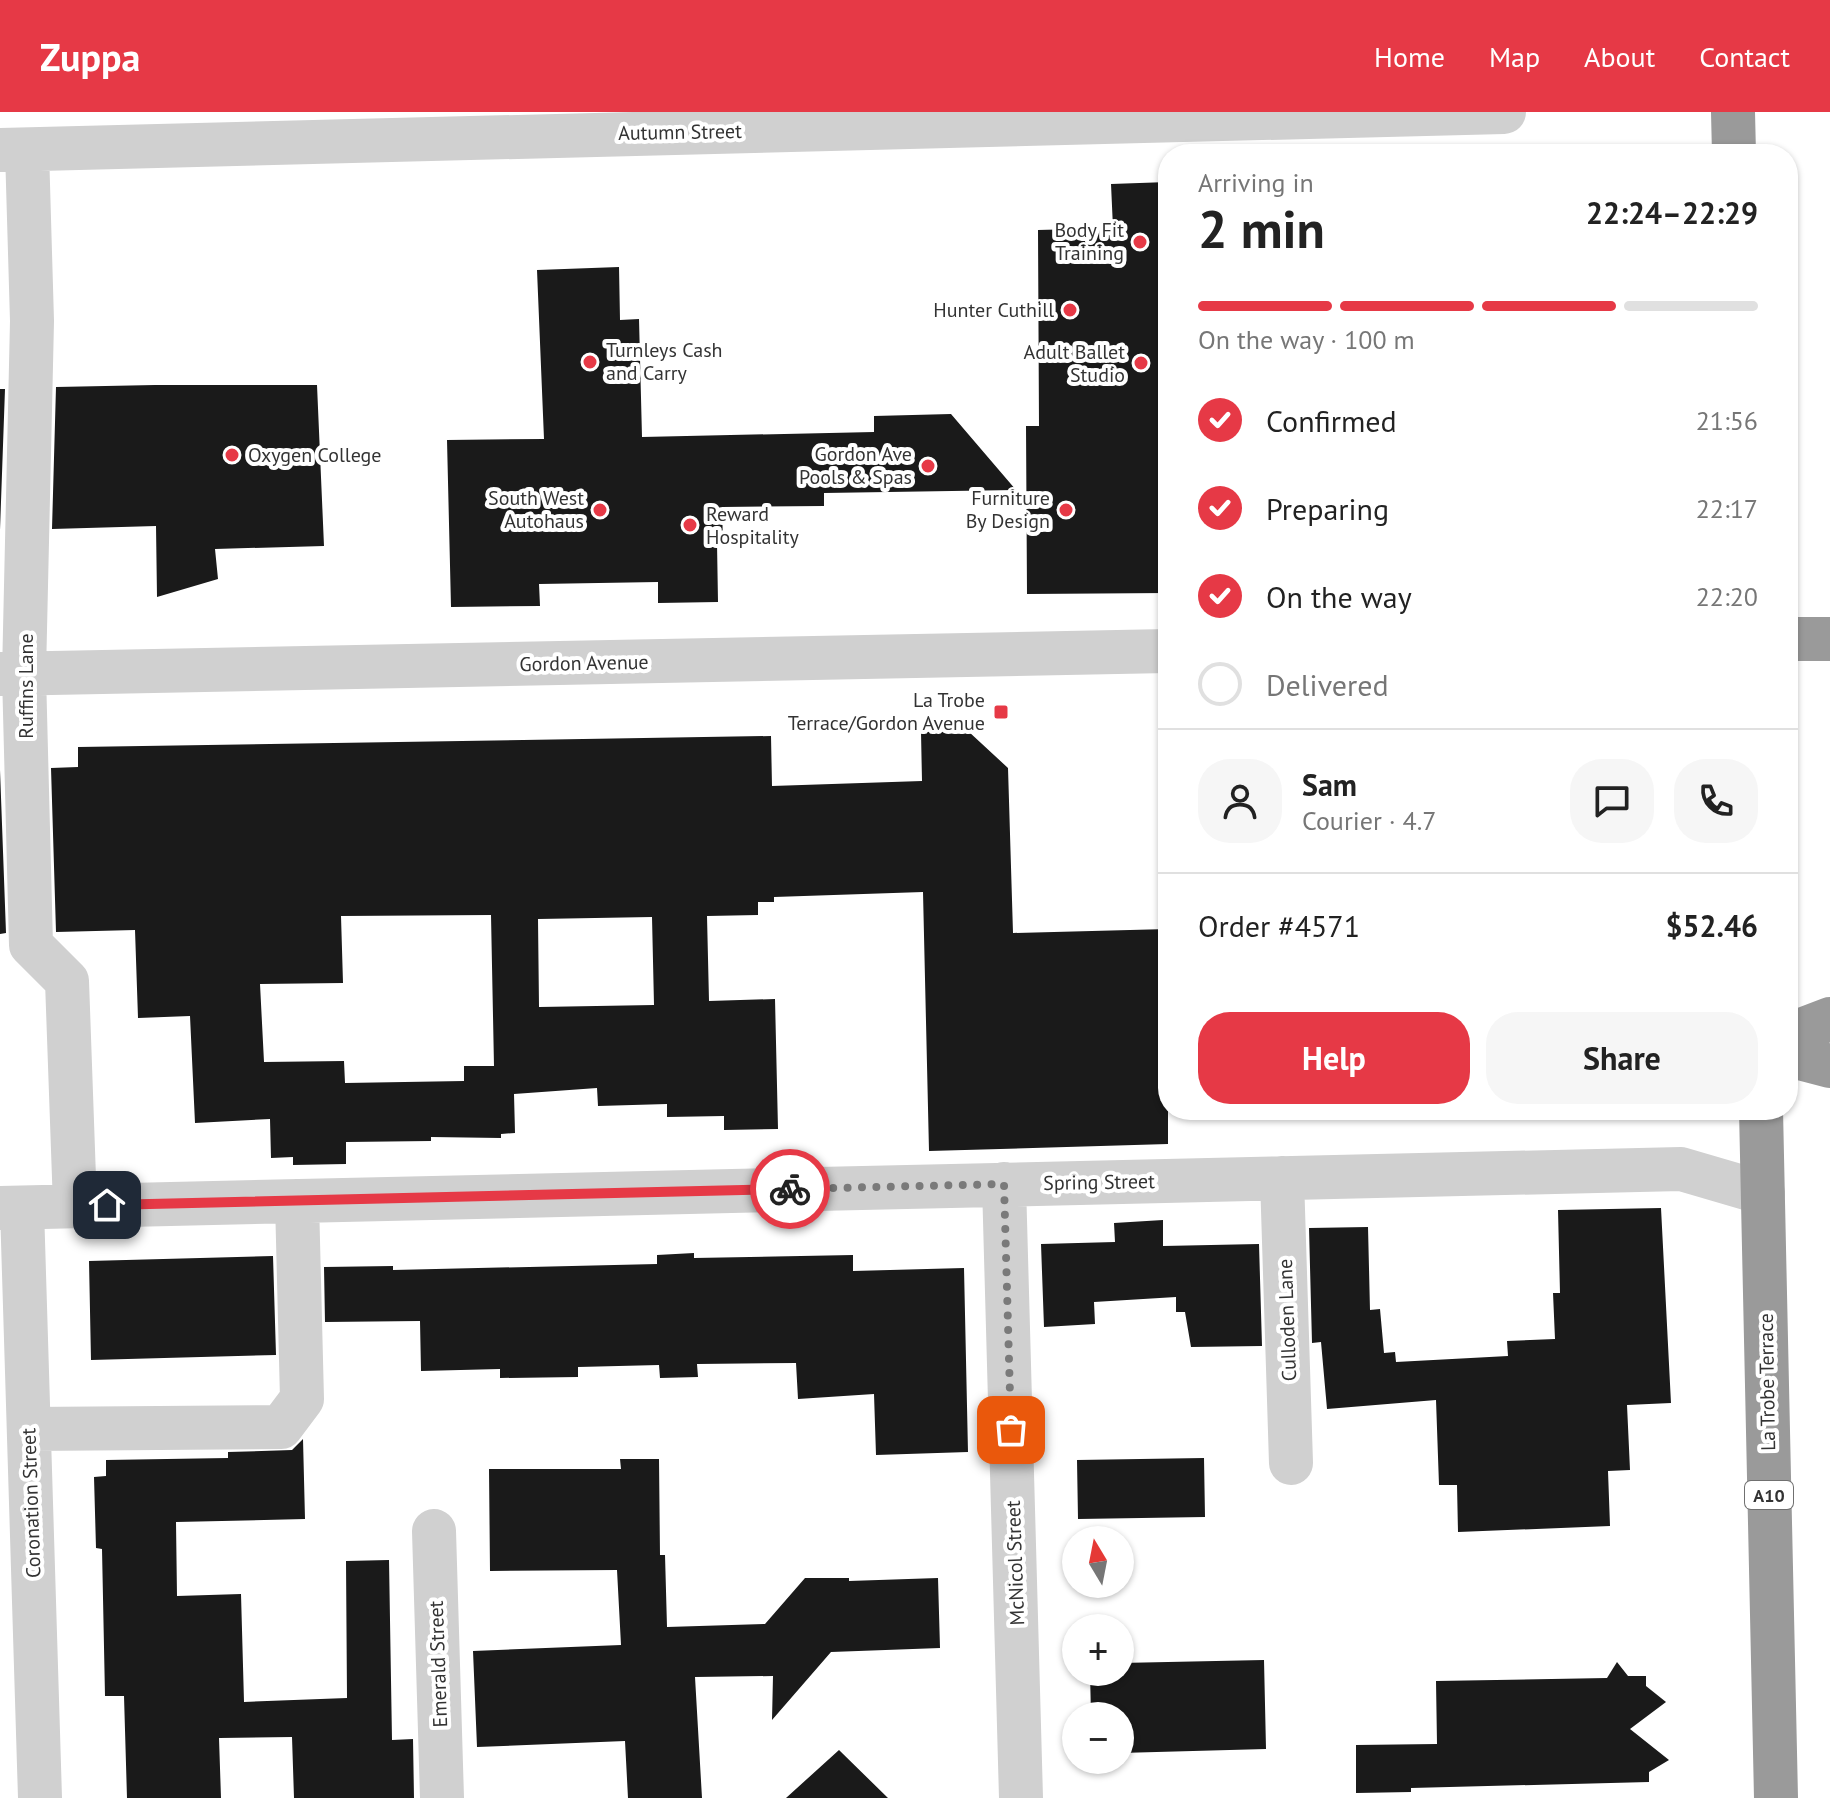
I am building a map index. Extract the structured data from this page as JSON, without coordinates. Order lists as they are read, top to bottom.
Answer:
{
  "streets": {
    "highway": ["La Trobe Terrace", "A10"],
    "street": [
      "Autumn Street",
      "Gordon Avenue",
      "Ruffins Lane",
      "Spring Street",
      "Culloden Lane",
      "Coronation Street",
      "McNicol Street",
      "Emerald Street"
    ]
  },
  "crossings": [
    ["Autumn Street", "Ruffins Lane"],
    ["Gordon Avenue", "Ruffins Lane"],
    ["Ruffins Lane", "Spring Street"],
    ["Spring Street", "Culloden Lane"],
    ["Spring Street", "La Trobe Terrace"],
    ["Spring Street", "Coronation Street"],
    ["Spring Street", "McNicol Street"]
  ],
  "places": {
    "other": [
      "Body Fit Training",
      "Hunter Cuthill",
      "Turnleys Cash and Carry",
      "Adult Ballet Studio",
      "Oxygen College",
      "Gordon Ave Pools & Spas",
      "South West Autohaus",
      "Furniture By Design",
      "Reward Hospitality"
    ],
    "transit": ["La Trobe Terrace/Gordon Avenue"]
  },
  "north": "top",
  "page": {
    "header": "Zuppa",
    "nav": [
      "Home",
      "Map",
      "About",
      "Contact"
    ],
    "heading": ["2 min", "Arriving in", "22:24–22:29"],
    "panel": [
      "Sam",
      "Courier · 4.7",
      "Order #4571",
      "$52.46"
    ],
    "bar": "On the way · 100 m",
    "list": [
      ["Confirmed", "21:56"],
      ["Preparing", "22:17"],
      ["On the way", "22:20"],
      "Delivered"
    ],
    "buttons": ["Help", "Share"],
    "map_buttons": ["+", "−"]
  }
}
